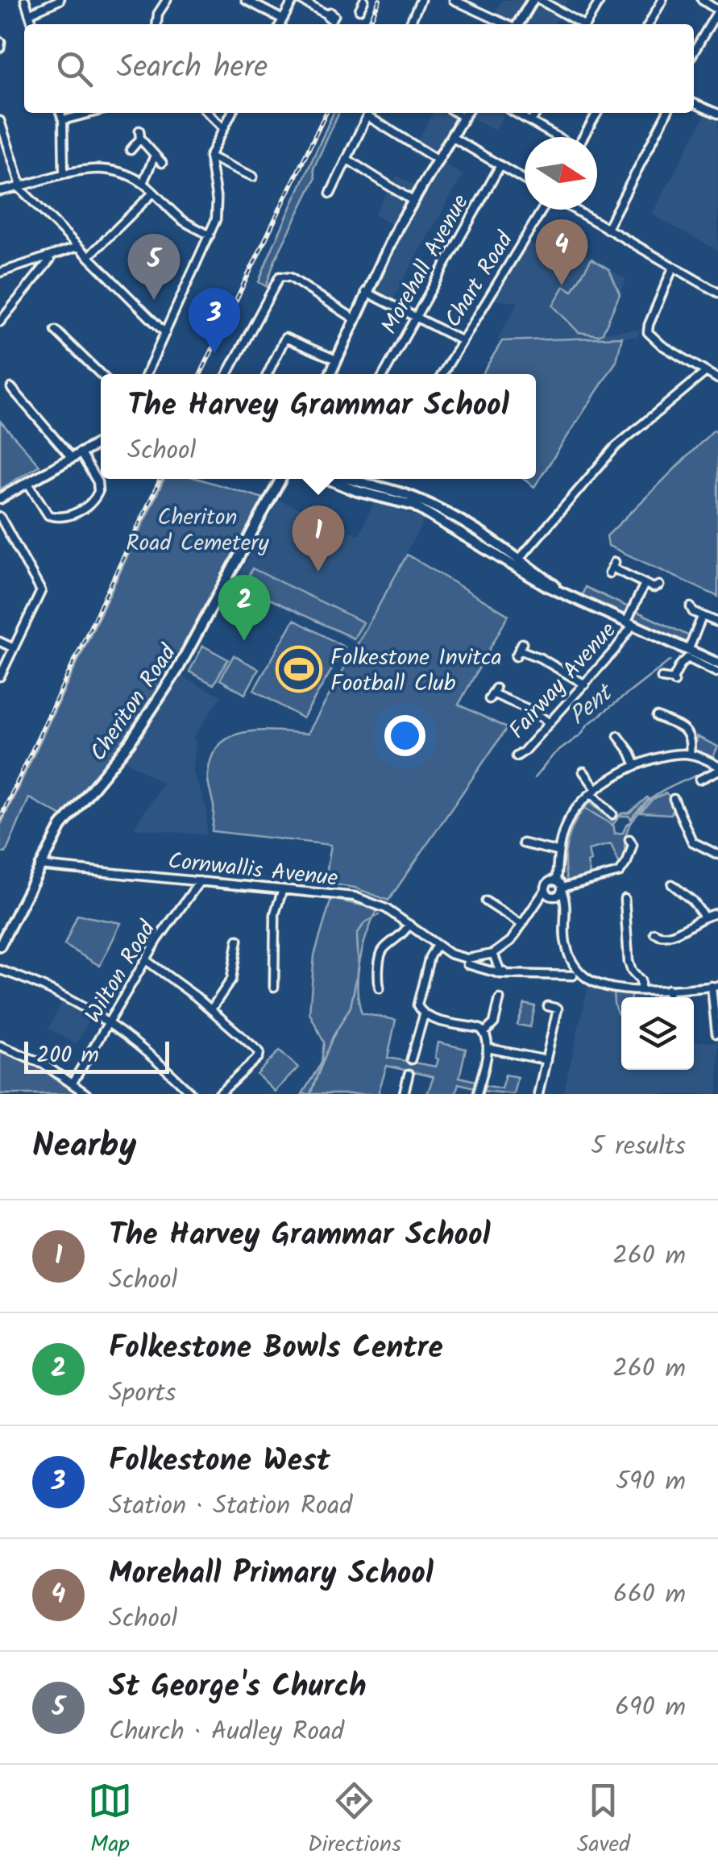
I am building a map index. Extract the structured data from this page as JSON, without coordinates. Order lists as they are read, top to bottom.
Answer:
{
  "streets": {
    "main road": ["Cheriton Road"],
    "street": [
      "Morehall Avenue",
      "Chart Road",
      "Fairway Avenue",
      "Cornwallis Avenue",
      "Wilton Road"
    ]
  },
  "crossings": [
    ["Cheriton Road", "Cornwallis Avenue"],
    ["Cornwallis Avenue", "Wilton Road"]
  ],
  "water": ["Pent"],
  "parks": ["Cheriton Road Cemetery"],
  "places": {
    "sports": ["Folkestone Invitca Football Club"]
  },
  "scale_bar": "200 m",
  "north": "right",
  "page": {
    "search": "Search here",
    "pins": [
      "4",
      "5",
      "3",
      "1",
      "2"
    ],
    "popup": ["The Harvey Grammar School", "School"],
    "scale": "200 m",
    "heading": ["Nearby", "5 results"],
    "list": [
      {
        "mark": "1",
        "name": "The Harvey Grammar School",
        "note": "School",
        "value": "260 m"
      },
      {
        "mark": "2",
        "name": "Folkestone Bowls Centre",
        "note": "Sports",
        "value": "260 m"
      },
      {
        "mark": "3",
        "name": "Folkestone West",
        "note": "Station · Station Road",
        "value": "590 m"
      },
      {
        "mark": "4",
        "name": "Morehall Primary School",
        "note": "School",
        "value": "660 m"
      },
      {
        "mark": "5",
        "name": "St George's Church",
        "note": "Church · Audley Road",
        "value": "690 m"
      }
    ],
    "nav": ["Map", "Directions", "Saved"]
  }
}
